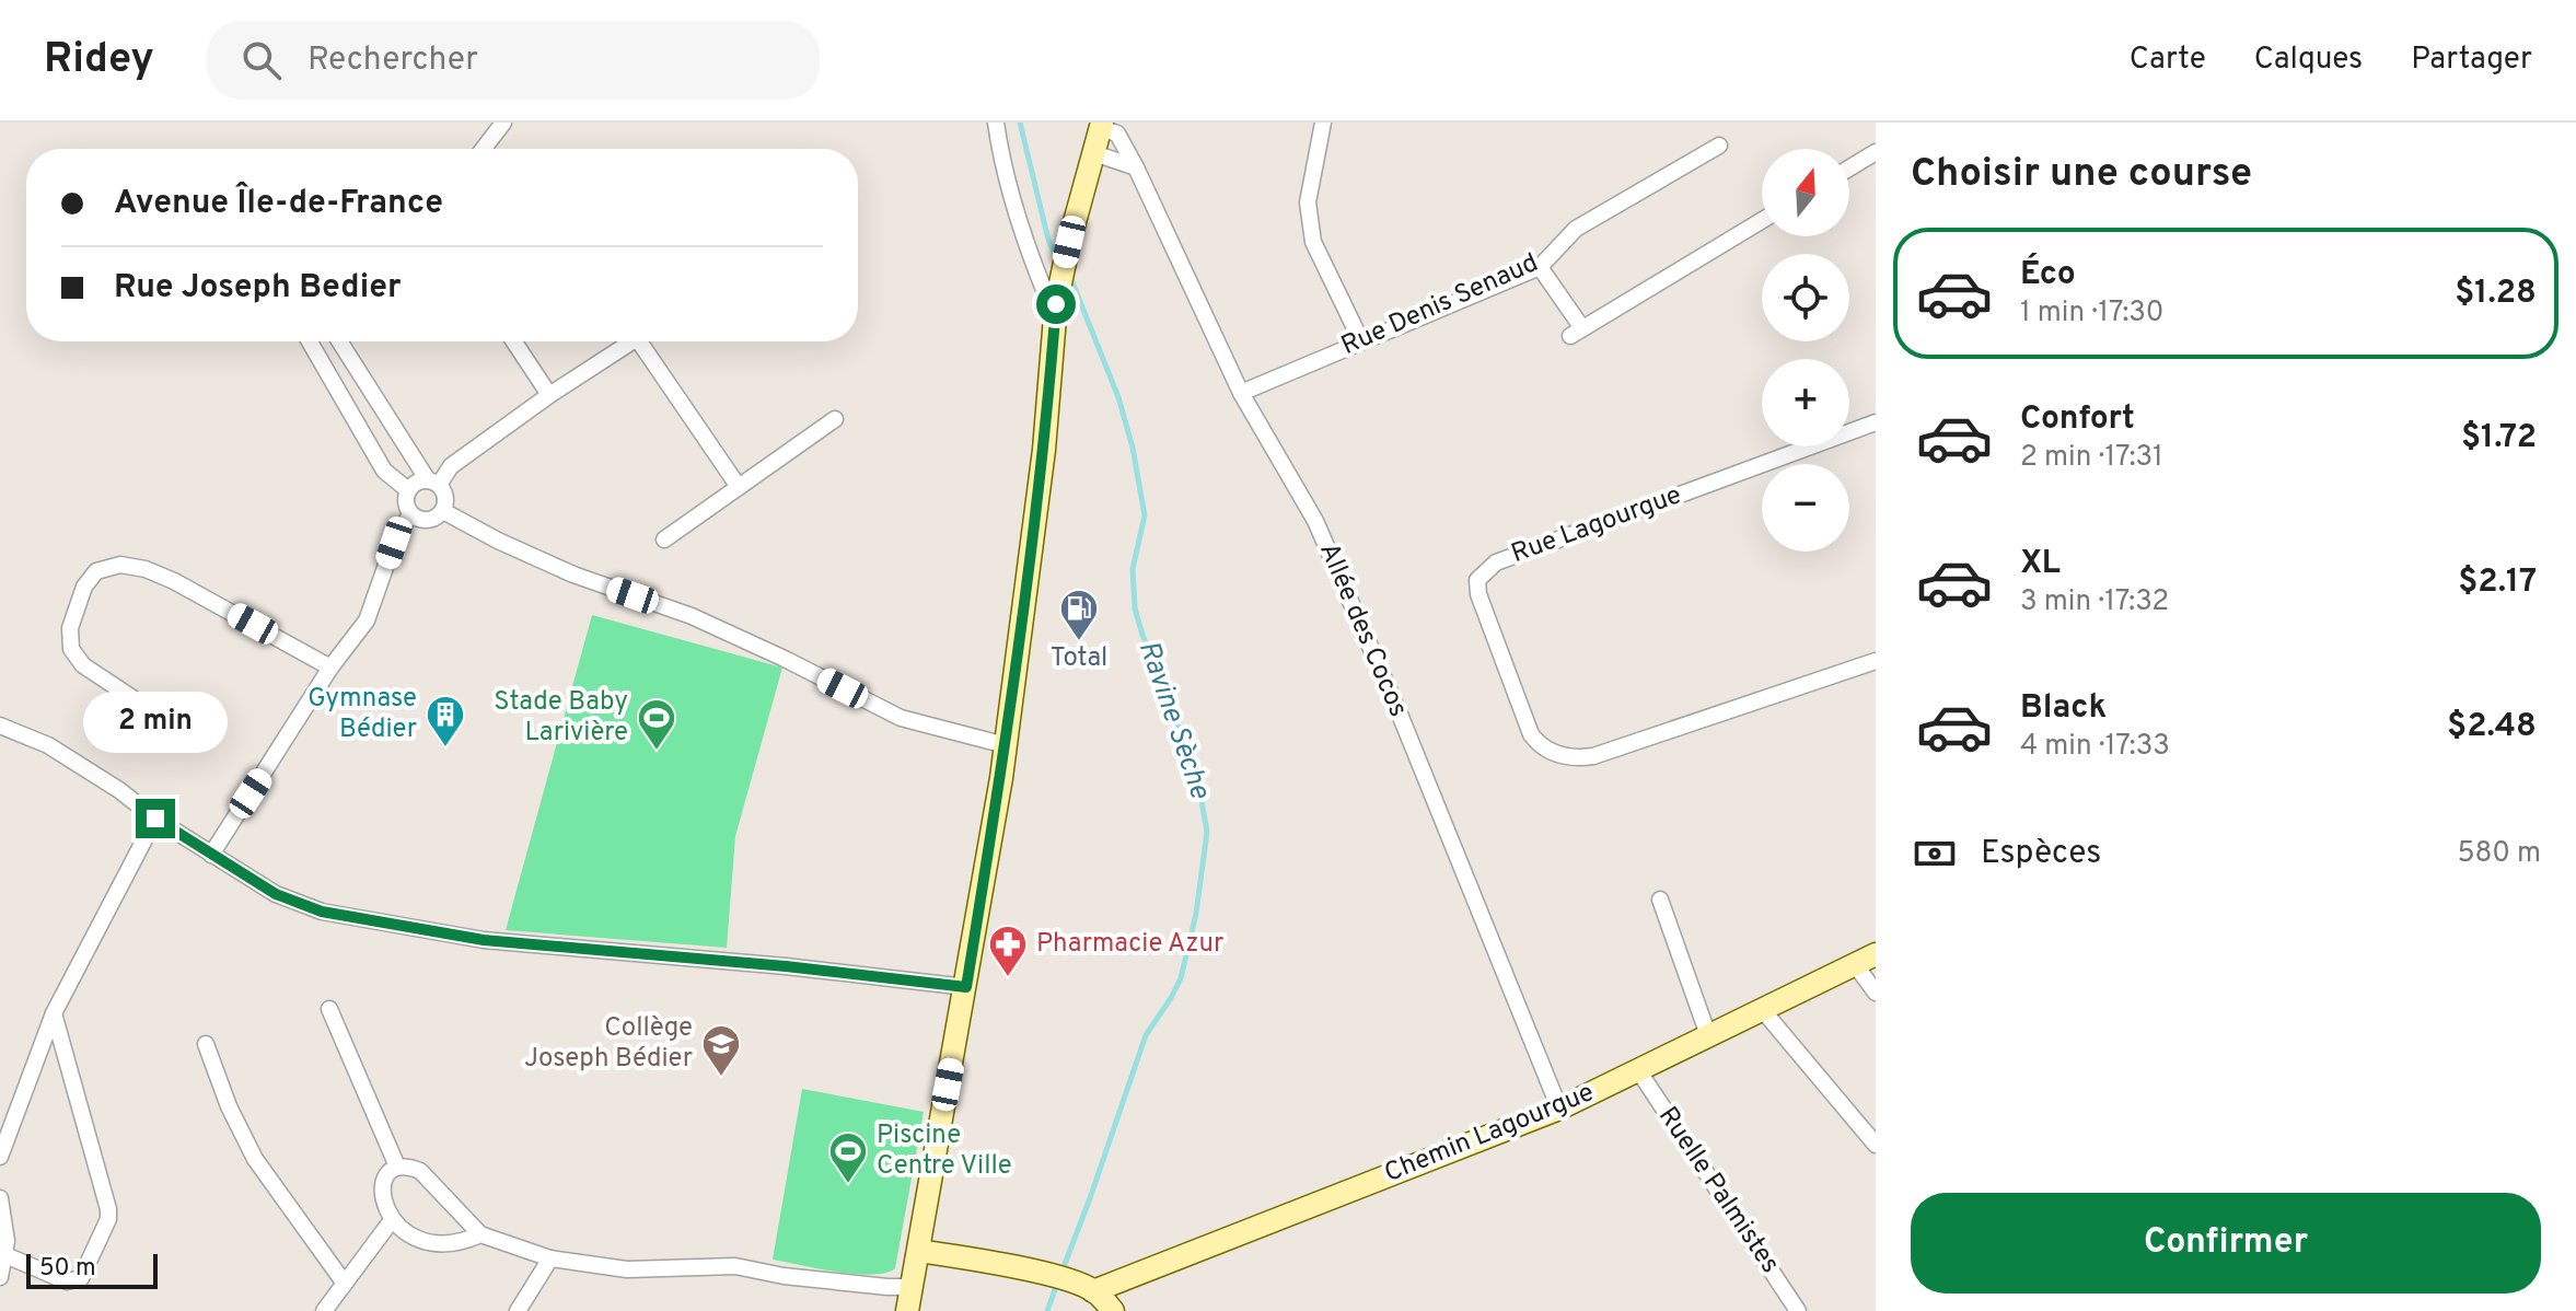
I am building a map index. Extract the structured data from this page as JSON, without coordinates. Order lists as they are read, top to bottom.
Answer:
{
  "streets": {
    "street": [
      "Rue Denis Senaud",
      "Rue Lagourgue",
      "Allée des Cocos",
      "Chemin Lagourgue",
      "Ruelle Palmistes"
    ]
  },
  "crossings": [
    ["Rue Denis Senaud", "Allée des Cocos"],
    ["Allée des Cocos", "Chemin Lagourgue"],
    ["Chemin Lagourgue", "Ruelle Palmistes"]
  ],
  "water": ["Ravine Sèche"],
  "places": {
    "fuel station": ["Total"],
    "building": ["Gymnase Bédier"],
    "sports": ["Stade Baby Larivière", "Piscine Centre Ville"],
    "pharmacy": ["Pharmacie Azur"],
    "school or university": ["Collège Joseph Bédier"]
  },
  "scale_bar": "50 m",
  "north": "top",
  "page": {
    "header": "Ridey",
    "search": "Rechercher",
    "nav": ["Carte", "Calques", "Partager"],
    "heading": "Choisir une course",
    "map_buttons": ["+", "−"],
    "banner": ["Avenue Île-de-France", "Rue Joseph Bedier"],
    "list": [
      {
        "name": "Éco",
        "note": "1 min · 17:30",
        "value": "$1.28"
      },
      {
        "name": "Confort",
        "note": "2 min · 17:31",
        "value": "$1.72"
      },
      {
        "name": "XL",
        "note": "3 min · 17:32",
        "value": "$2.17"
      },
      {
        "name": "Black",
        "note": "4 min · 17:33",
        "value": "$2.48"
      }
    ],
    "bubble": "2 min",
    "pay": ["Espèces", "580 m"],
    "buttons": "Confirmer",
    "scale": "50 m"
  }
}
